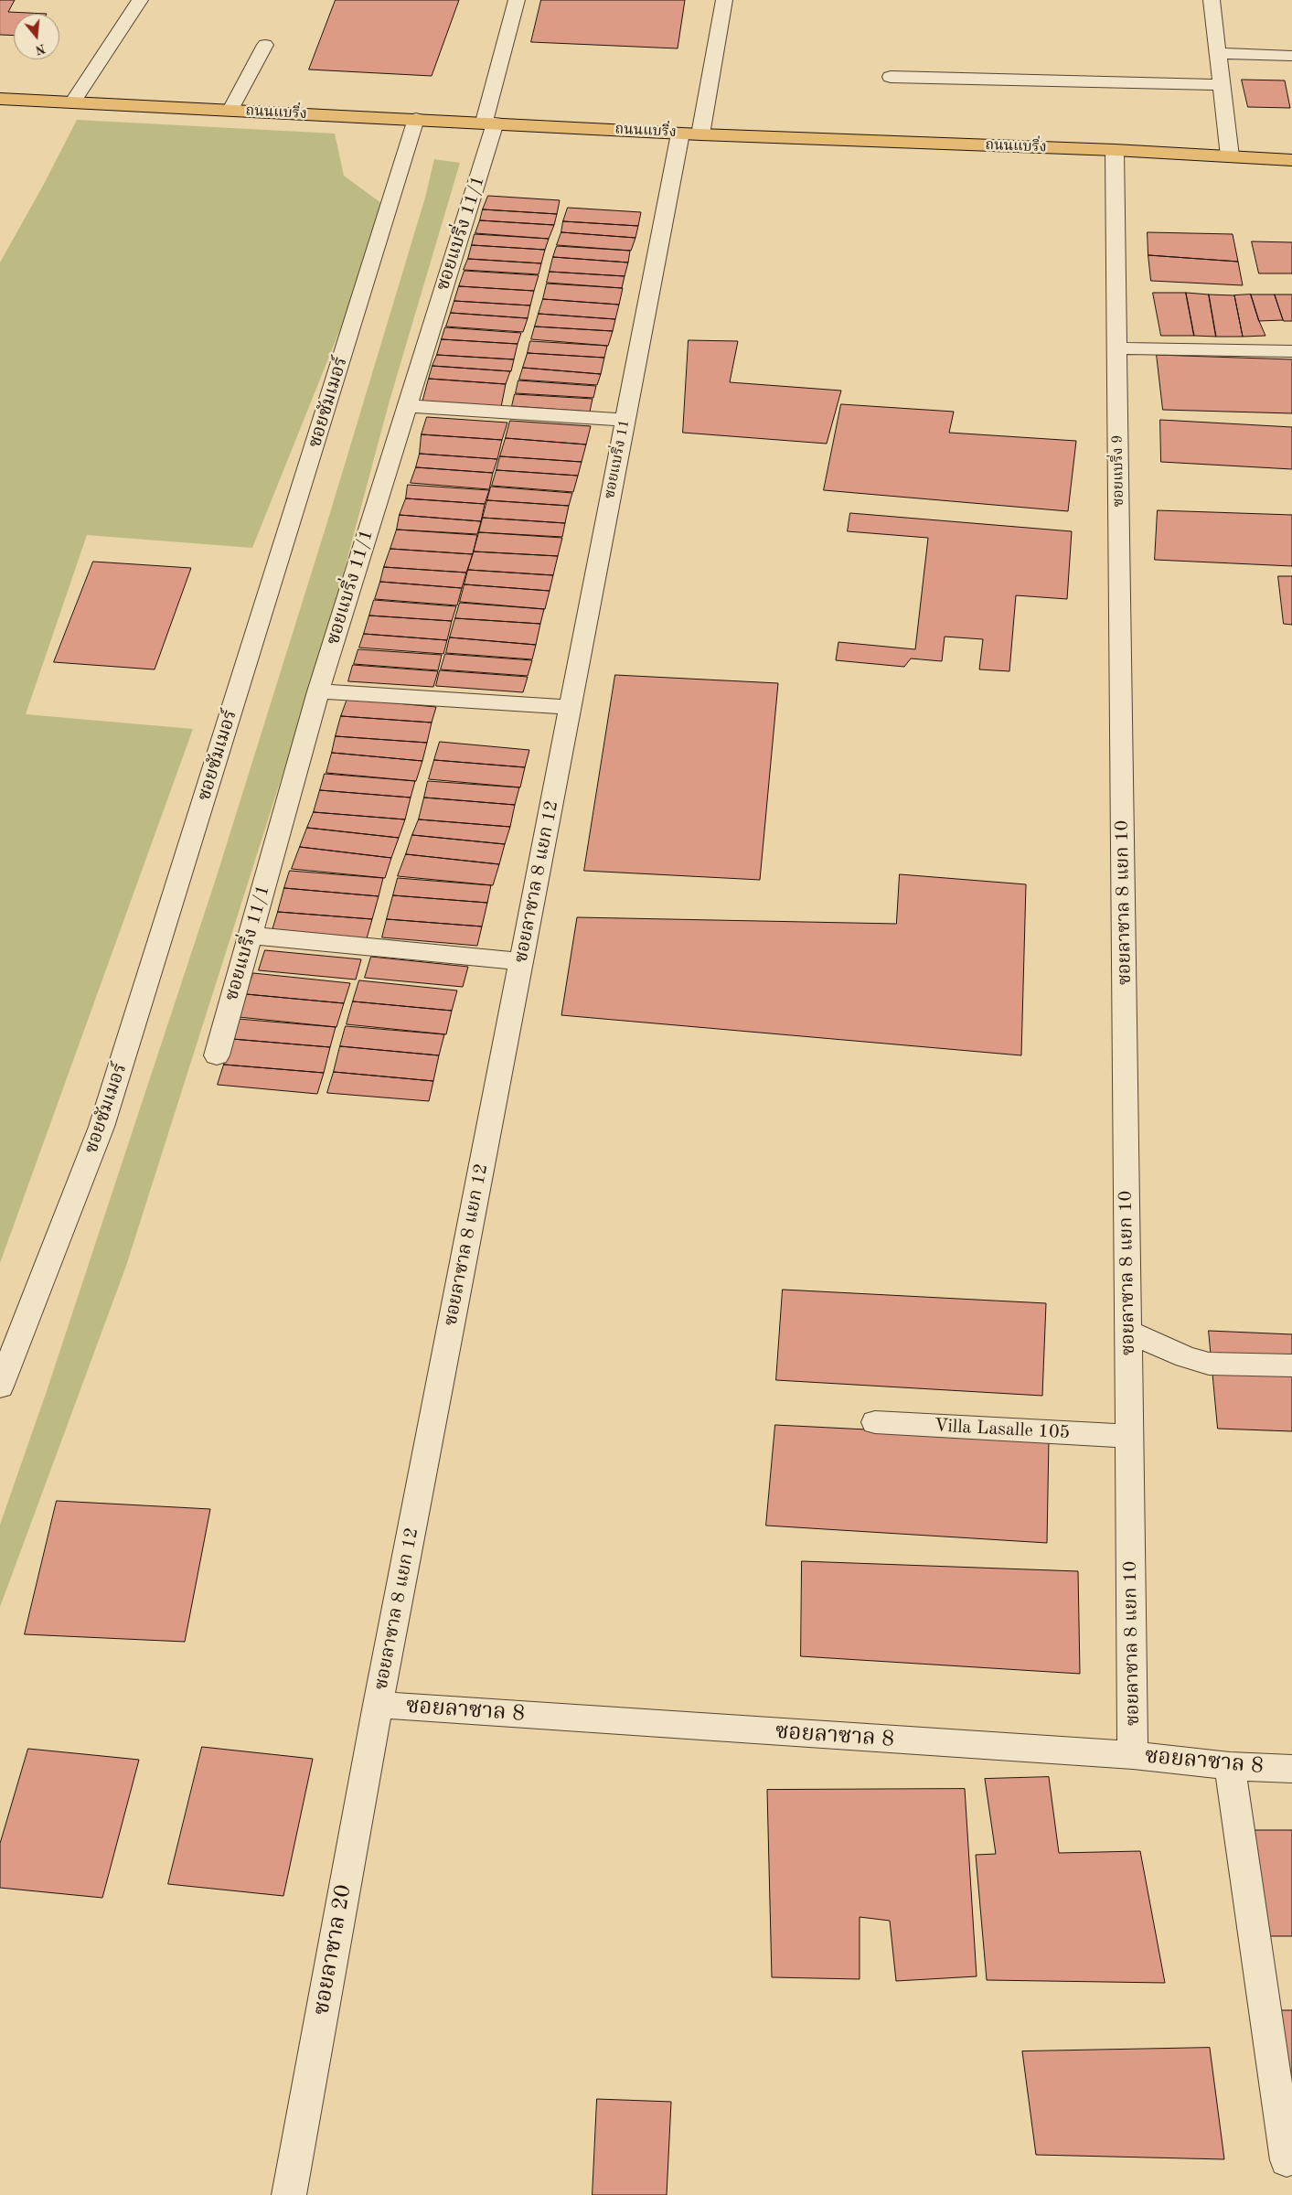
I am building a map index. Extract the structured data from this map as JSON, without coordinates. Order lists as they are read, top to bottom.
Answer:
{
  "streets": {
    "main road": ["ถนนแบริ่ง"],
    "street": [
      "ซอยแบริ่ง 11/1",
      "ซอยซัมเมอร์",
      "ซอยแบริ่ง 11",
      "ซอยแบริ่ง 9",
      "ซอยลาซาล 8 แยก 12",
      "ซอยลาซาล 8 แยก 10",
      "Villa Lasalle 105",
      "ซอยลาซาล 8",
      "ซอยลาซาล 20"
    ]
  },
  "crossings": [
    ["ถนนแบริ่ง", "ซอยแบริ่ง 11/1"],
    ["ถนนแบริ่ง", "ซอยซัมเมอร์"],
    ["ถนนแบริ่ง", "ซอยแบริ่ง 11"],
    ["ถนนแบริ่ง", "ซอยแบริ่ง 9"],
    ["ซอยแบริ่ง 11", "ซอยลาซาล 8 แยก 12"],
    ["ซอยแบริ่ง 9", "ซอยลาซาล 8 แยก 10"],
    ["ซอยลาซาล 8 แยก 12", "ซอยลาซาล 8"],
    ["ซอยลาซาล 8 แยก 12", "ซอยลาซาล 20"],
    ["ซอยลาซาล 8 แยก 10", "Villa Lasalle 105"],
    ["ซอยลาซาล 8 แยก 10", "ซอยลาซาล 8"],
    ["ซอยลาซาล 8", "ซอยลาซาล 20"]
  ],
  "north": "bottom"
}
